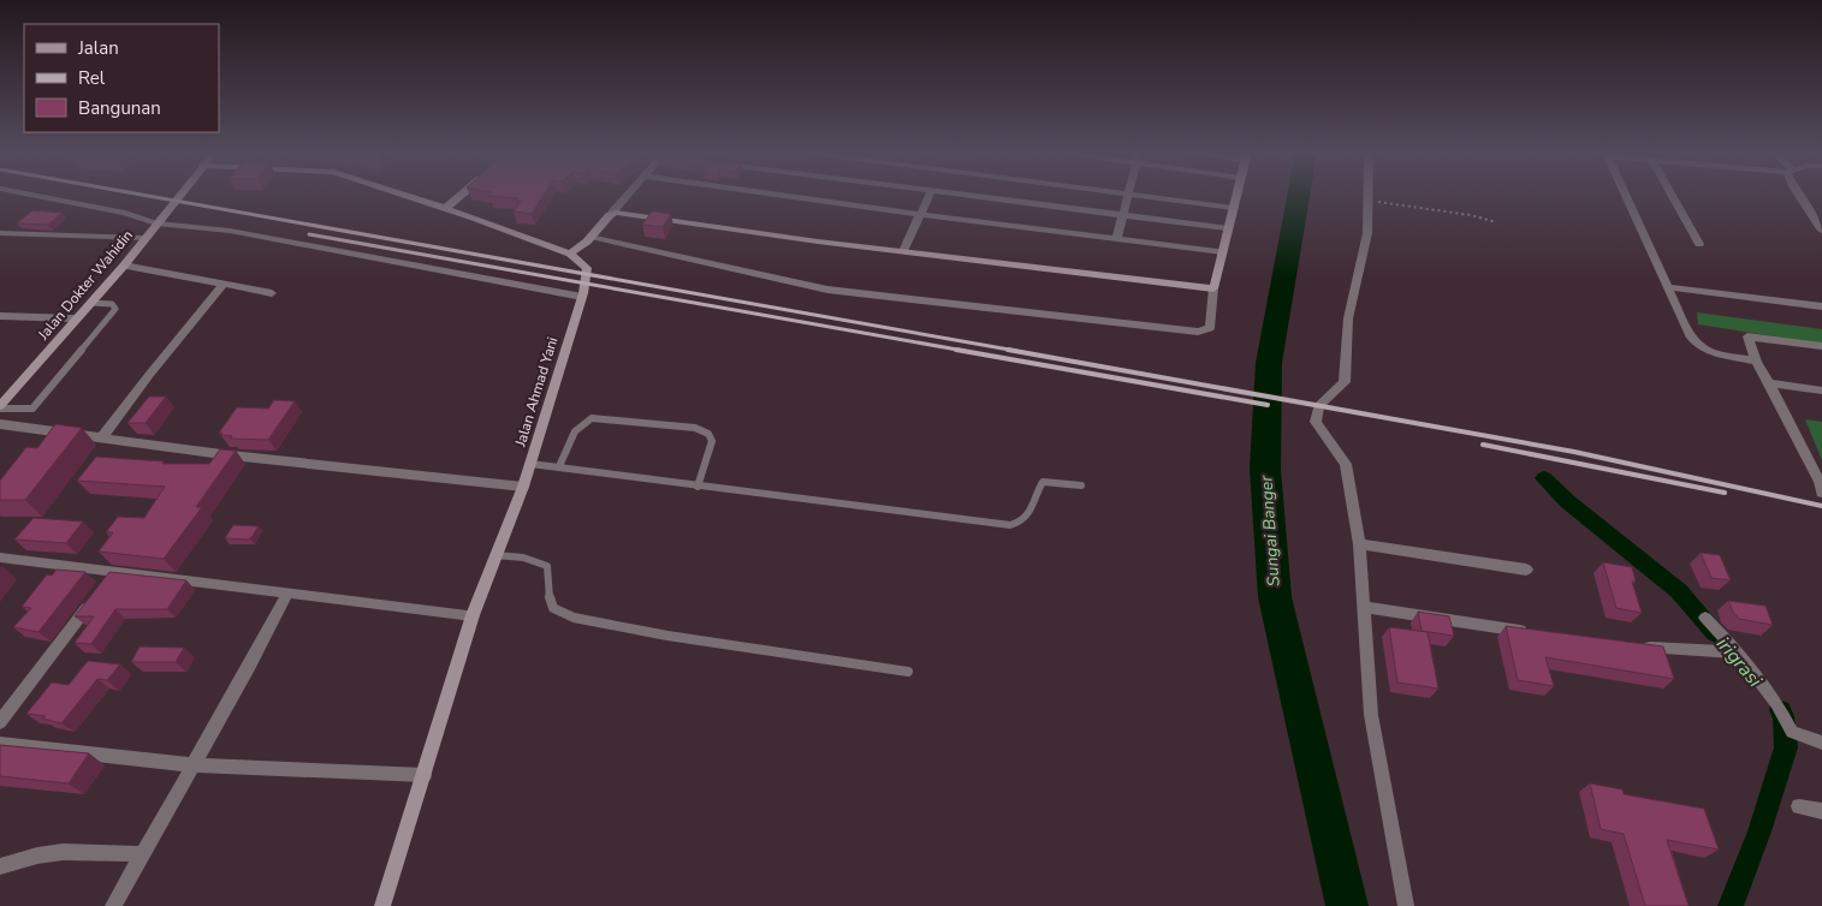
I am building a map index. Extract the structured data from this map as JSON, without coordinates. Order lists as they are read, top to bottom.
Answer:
{
  "streets": {
    "street": ["Jalan Dokter Wahidin", "Jalan Ahmad Yani"]
  },
  "water": ["Sungai Banger", "irigrasi"],
  "legend": ["Jalan", "Rel", "Bangunan"]
}
